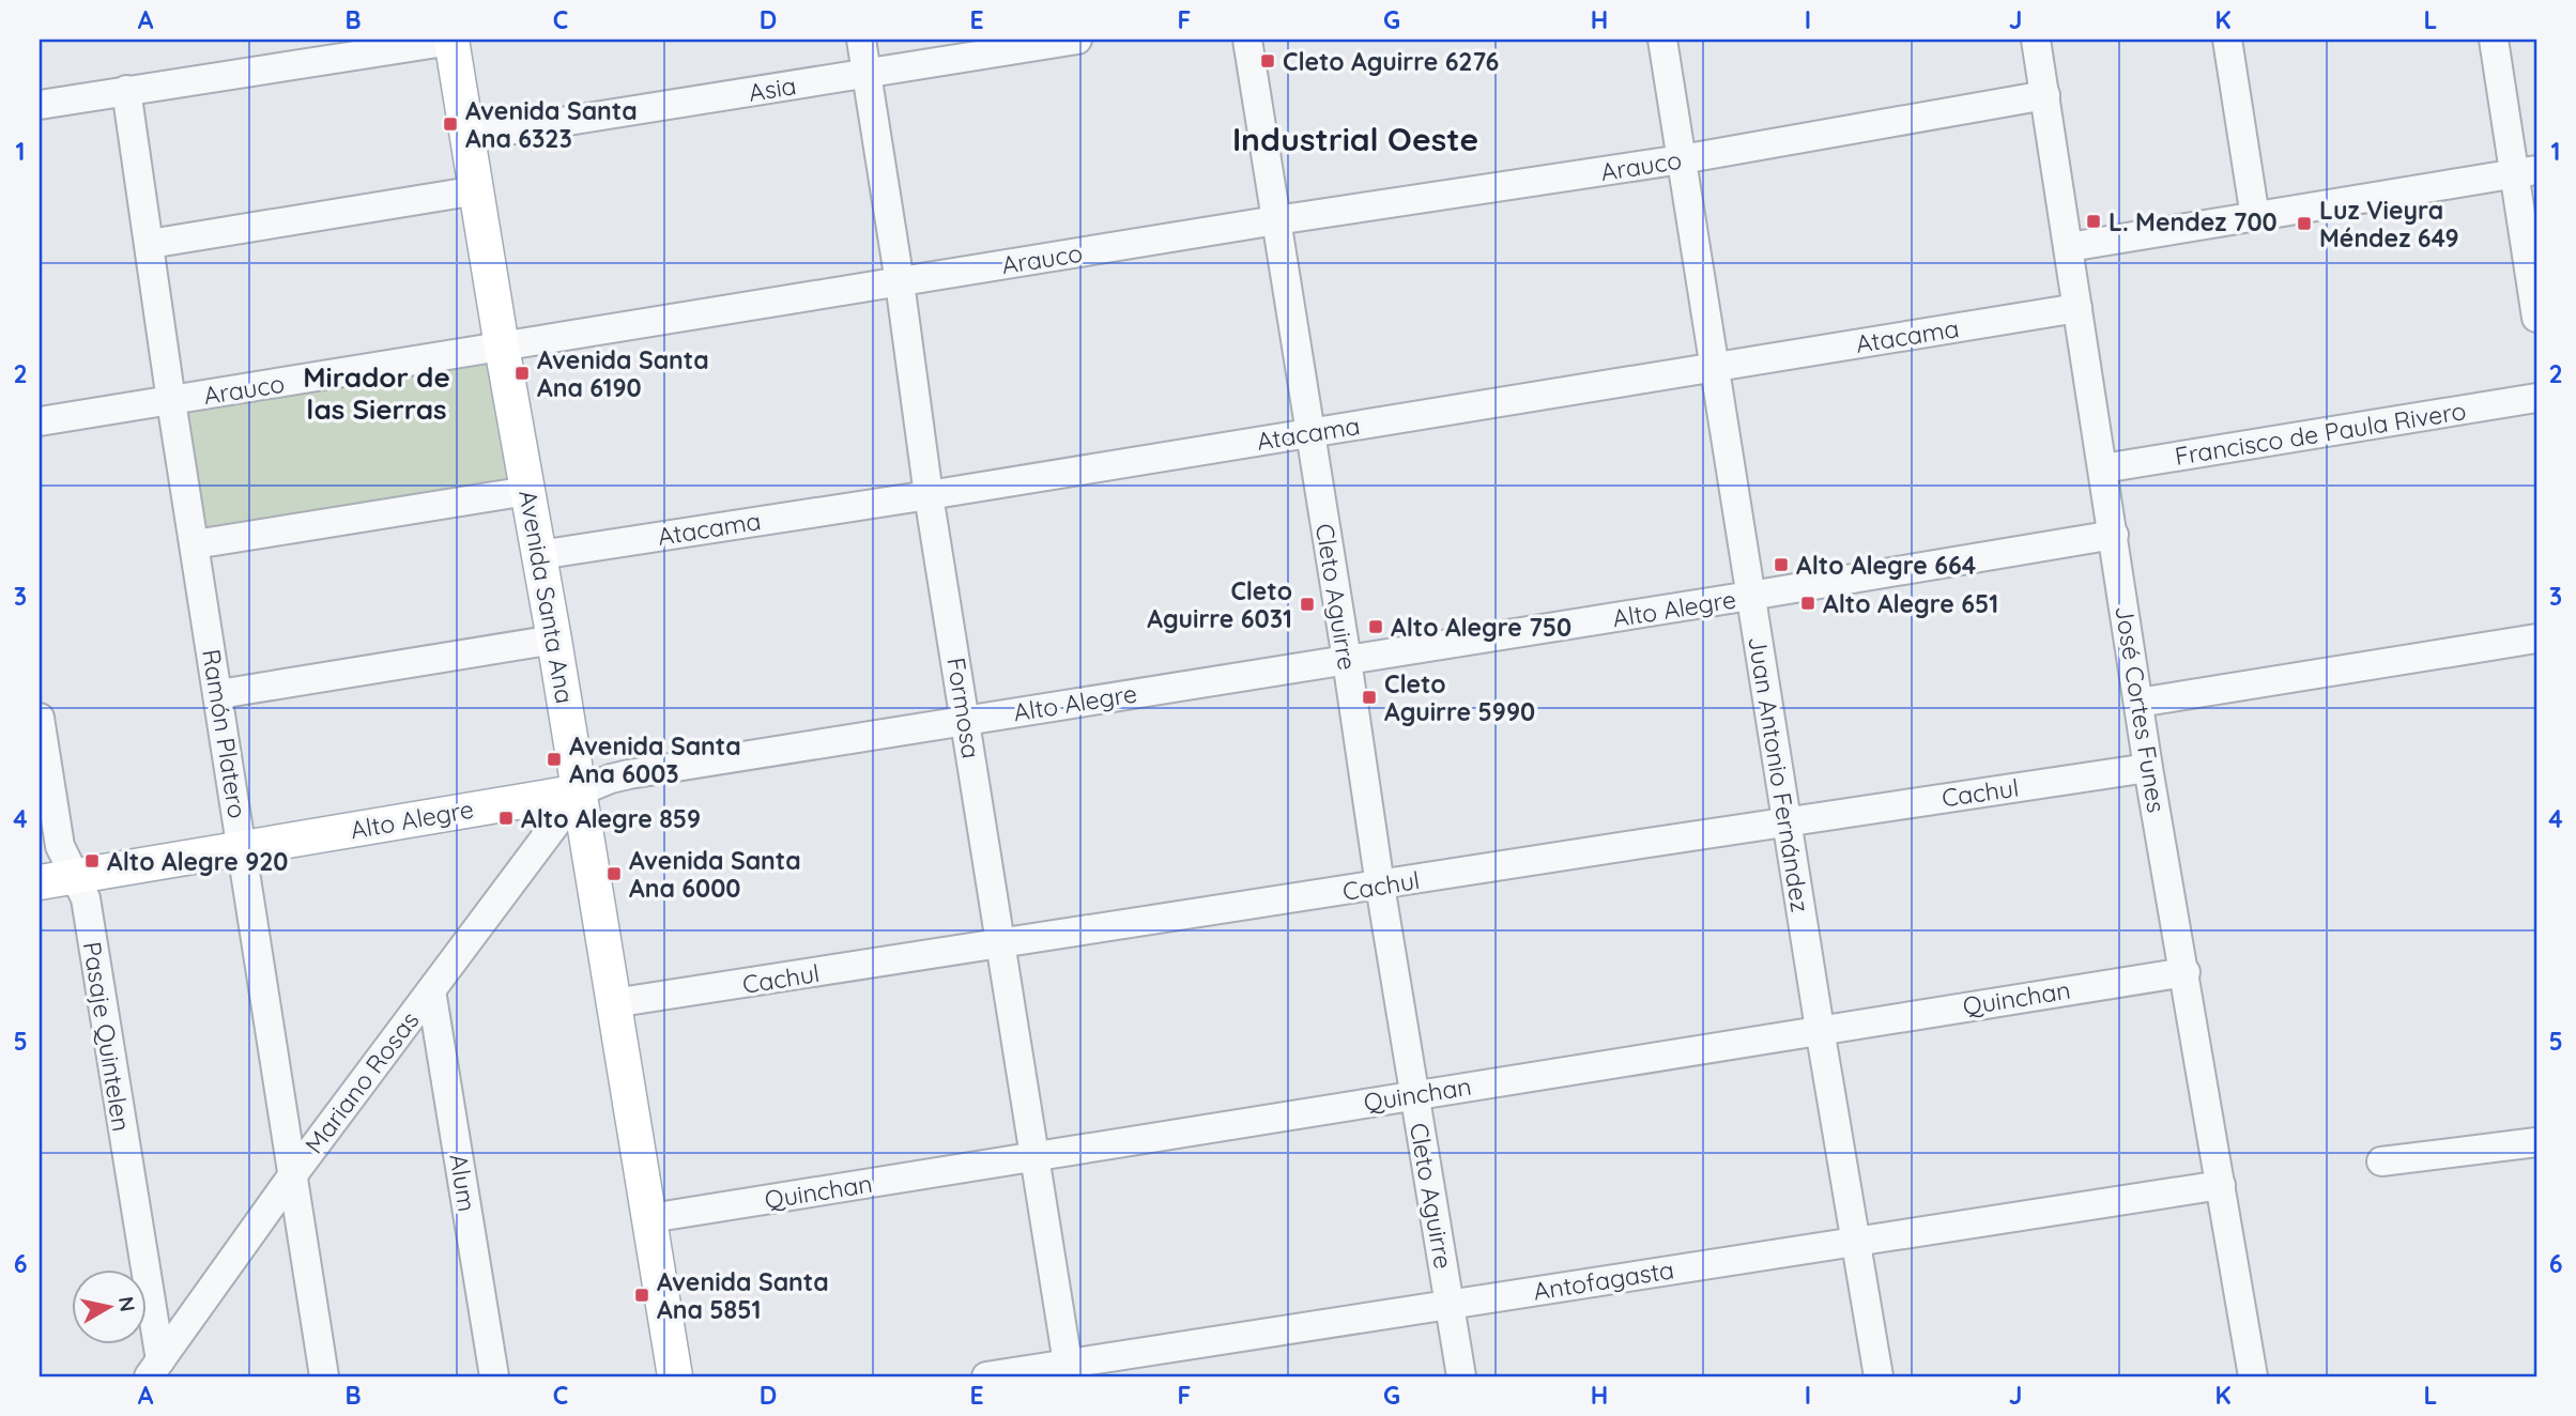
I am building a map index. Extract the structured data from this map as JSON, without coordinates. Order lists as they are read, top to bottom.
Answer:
{
  "streets": {
    "main road": ["Avenida Santa Ana", "Alto Alegre"],
    "street": [
      "Asia",
      "Arauco",
      "Atacama",
      "Francisco de Paula Rivero",
      "Cleto Aguirre",
      "Formosa",
      "José Cortes Funes",
      "Ramón Platero",
      "Juan Antonio Fernández",
      "Cachul",
      "Quinchan",
      "Pasaje Quintelen",
      "Mariano Rosas",
      "Alum",
      "Antofagasta"
    ]
  },
  "crossings": [
    ["Asia", "Avenida Santa Ana"],
    ["Asia", "Formosa"],
    ["Arauco", "Avenida Santa Ana"],
    ["Arauco", "Cleto Aguirre"],
    ["Arauco", "Formosa"],
    ["Arauco", "José Cortes Funes"],
    ["Arauco", "Ramón Platero"],
    ["Arauco", "Juan Antonio Fernández"],
    ["Atacama", "Avenida Santa Ana"],
    ["Atacama", "Cleto Aguirre"],
    ["Atacama", "Formosa"],
    ["Atacama", "José Cortes Funes"],
    ["Atacama", "Juan Antonio Fernández"],
    ["Francisco de Paula Rivero", "José Cortes Funes"],
    ["Avenida Santa Ana", "Alto Alegre"],
    ["Avenida Santa Ana", "Cachul"],
    ["Avenida Santa Ana", "Quinchan"],
    ["Avenida Santa Ana", "Mariano Rosas"],
    ["Cleto Aguirre", "Alto Alegre"],
    ["Cleto Aguirre", "Cachul"],
    ["Cleto Aguirre", "Quinchan"],
    ["Cleto Aguirre", "Antofagasta"],
    ["Alto Alegre", "Formosa"],
    ["Alto Alegre", "José Cortes Funes"],
    ["Alto Alegre", "Ramón Platero"],
    ["Alto Alegre", "Juan Antonio Fernández"],
    ["Alto Alegre", "Pasaje Quintelen"],
    ["Alto Alegre", "Mariano Rosas"],
    ["Formosa", "Cachul"],
    ["Formosa", "Quinchan"],
    ["Formosa", "Antofagasta"],
    ["José Cortes Funes", "Cachul"],
    ["José Cortes Funes", "Quinchan"],
    ["José Cortes Funes", "Antofagasta"],
    ["Ramón Platero", "Mariano Rosas"],
    ["Juan Antonio Fernández", "Cachul"],
    ["Juan Antonio Fernández", "Quinchan"],
    ["Juan Antonio Fernández", "Antofagasta"],
    ["Pasaje Quintelen", "Mariano Rosas"],
    ["Mariano Rosas", "Alum"]
  ],
  "districts": ["Industrial Oeste", "Mirador de las Sierras"],
  "places": {
    "transit": [
      "Cleto Aguirre 6276",
      "Avenida Santa Ana 6323",
      "L. Mendez 700",
      "Luz Vieyra Méndez 649",
      "Avenida Santa Ana 6190",
      "Alto Alegre 664",
      "Alto Alegre 651",
      "Cleto Aguirre 6031",
      "Alto Alegre 750",
      "Cleto Aguirre 5990",
      "Avenida Santa Ana 6003",
      "Alto Alegre 859",
      "Alto Alegre 920",
      "Avenida Santa Ana 6000",
      "Avenida Santa Ana 5851"
    ]
  },
  "north": "right",
  "grid": {
    "columns": [
      "A",
      "B",
      "C",
      "D",
      "E",
      "F",
      "G",
      "H",
      "I",
      "J",
      "K",
      "L"
    ],
    "rows": [
      "1",
      "2",
      "3",
      "4",
      "5",
      "6"
    ]
  }
}
